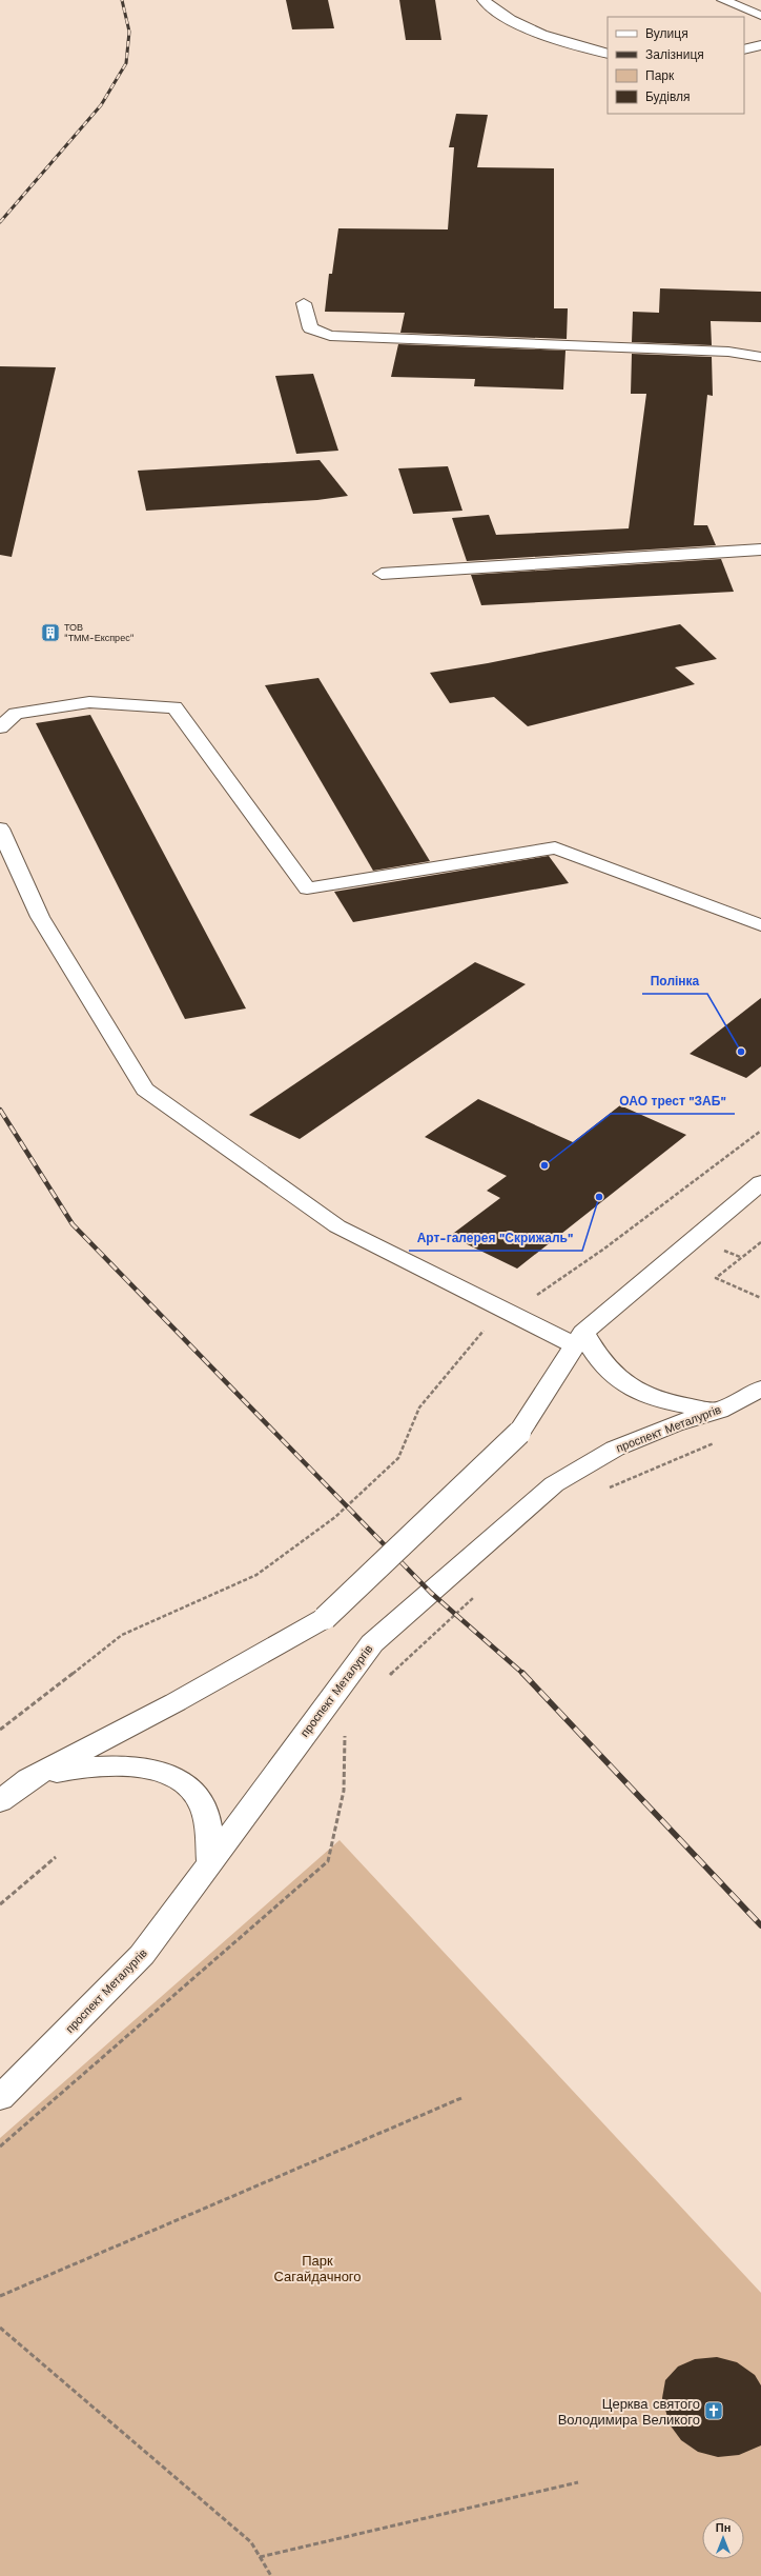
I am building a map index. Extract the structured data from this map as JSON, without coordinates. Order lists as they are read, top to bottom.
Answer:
{
  "streets": {
    "main road": ["проспект Металургів"]
  },
  "parks": ["Парк Сагайдачного"],
  "places": {
    "building": ["ТОВ \"ТММ-Експрес\""],
    "other": ["Полінка", "ОАО трест \"ЗАБ\"", "Арт-галерея \"Скрижаль\""],
    "church": ["Церква святого Володимира Великого"]
  },
  "legend": [
    "Вулиця",
    "Залізниця",
    "Парк",
    "Будівля"
  ],
  "north": "top"
}
